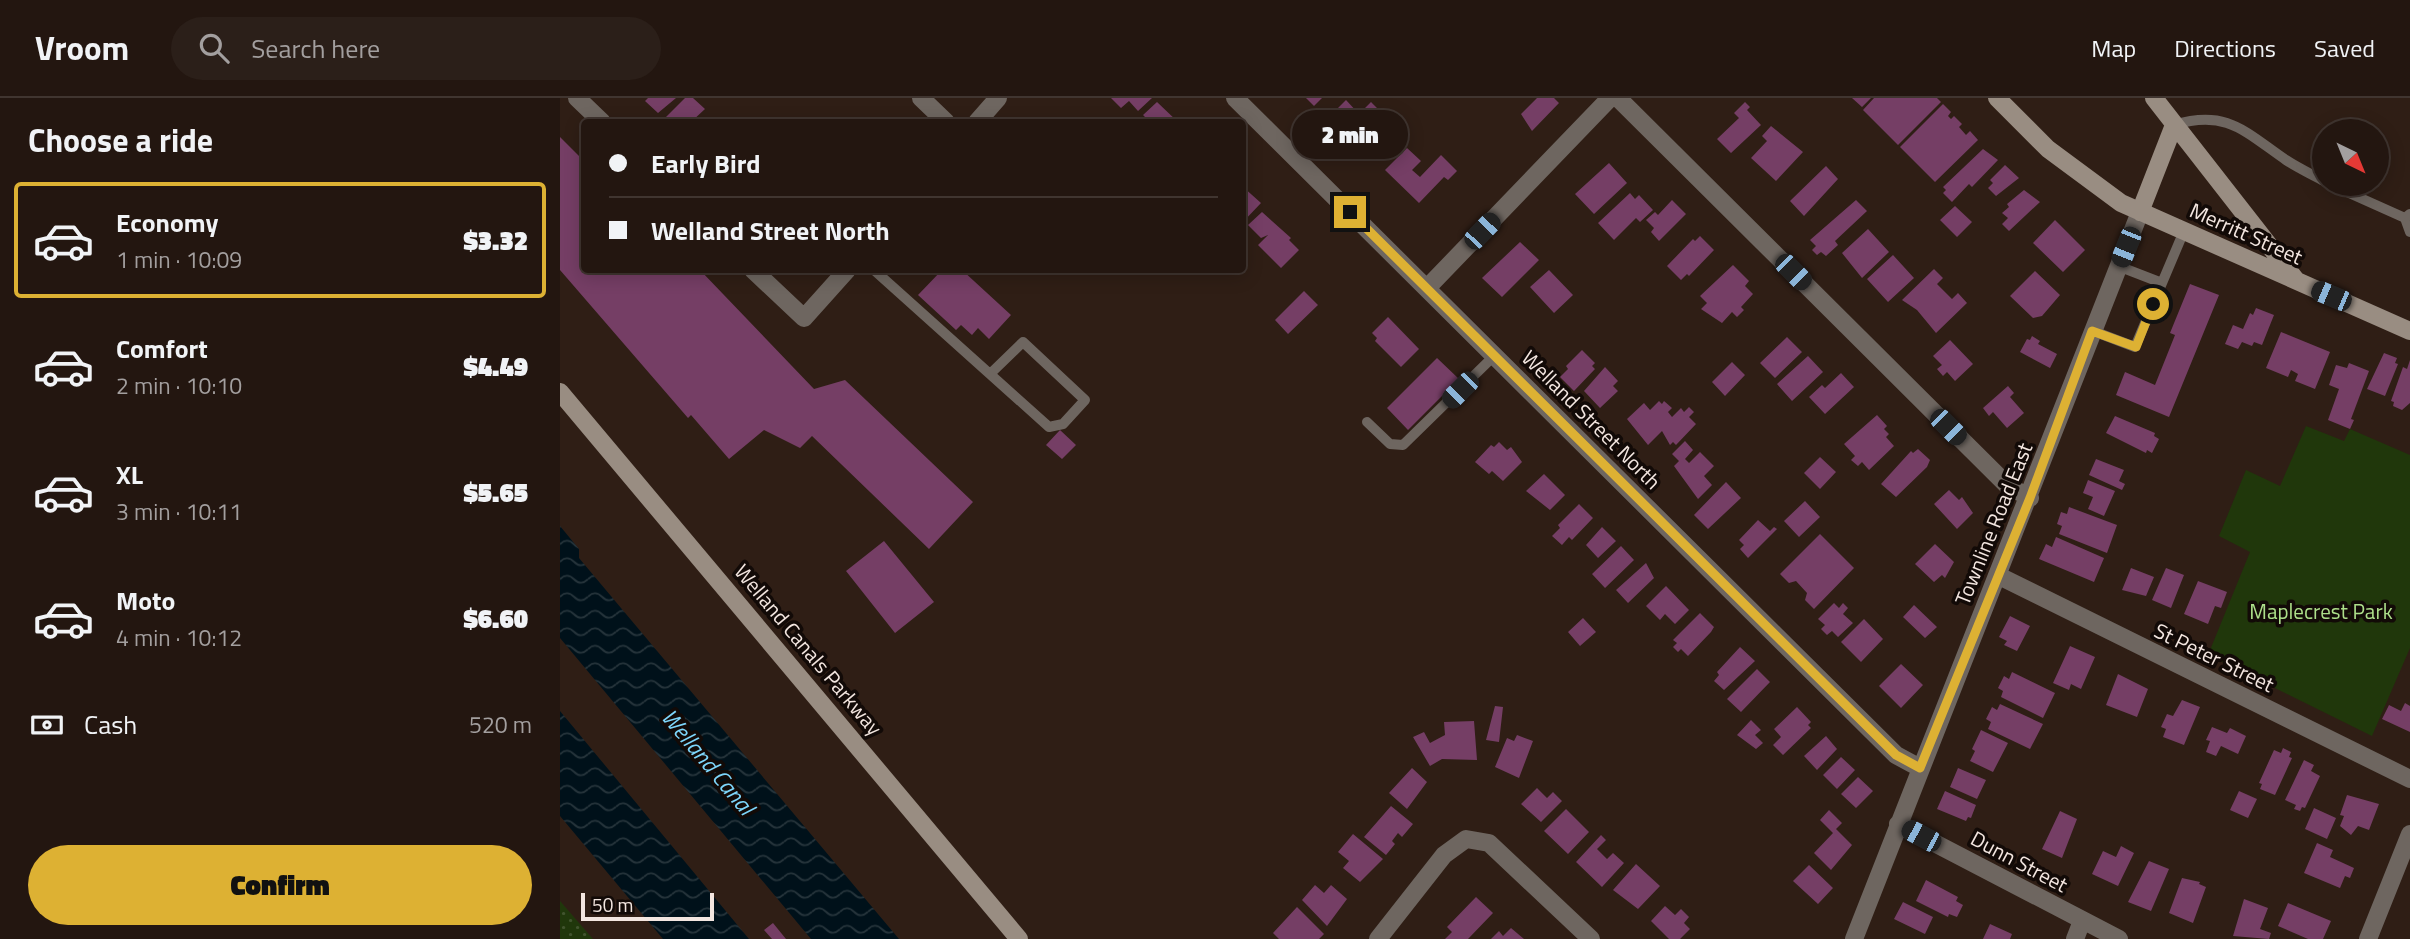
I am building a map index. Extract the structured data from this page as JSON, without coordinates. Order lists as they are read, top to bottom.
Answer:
{
  "streets": {
    "street": [
      "Merritt Street",
      "Welland Street North",
      "Townline Road East",
      "Welland Canals Parkway",
      "St Peter Street",
      "Dunn Street"
    ]
  },
  "crossings": [
    ["Merritt Street", "Townline Road East"],
    ["Welland Street North", "Townline Road East"],
    ["Townline Road East", "St Peter Street"],
    ["Townline Road East", "Dunn Street"]
  ],
  "water": ["Welland Canal"],
  "parks": ["Maplecrest Park"],
  "scale_bar": "50 m",
  "north": "bottom right",
  "page": {
    "header": "Vroom",
    "search": "Search here",
    "nav": ["Map", "Directions", "Saved"],
    "heading": "Choose a ride",
    "bubble": "2 min",
    "banner": ["Early Bird", "Welland Street North"],
    "list": [
      {
        "name": "Economy",
        "note": "1 min · 10:09",
        "value": "$3.32"
      },
      {
        "name": "Comfort",
        "note": "2 min · 10:10",
        "value": "$4.49"
      },
      {
        "name": "XL",
        "note": "3 min · 10:11",
        "value": "$5.65"
      },
      {
        "name": "Moto",
        "note": "4 min · 10:12",
        "value": "$6.60"
      }
    ],
    "pay": ["Cash", "520 m"],
    "buttons": "Confirm",
    "scale": "50 m"
  }
}
